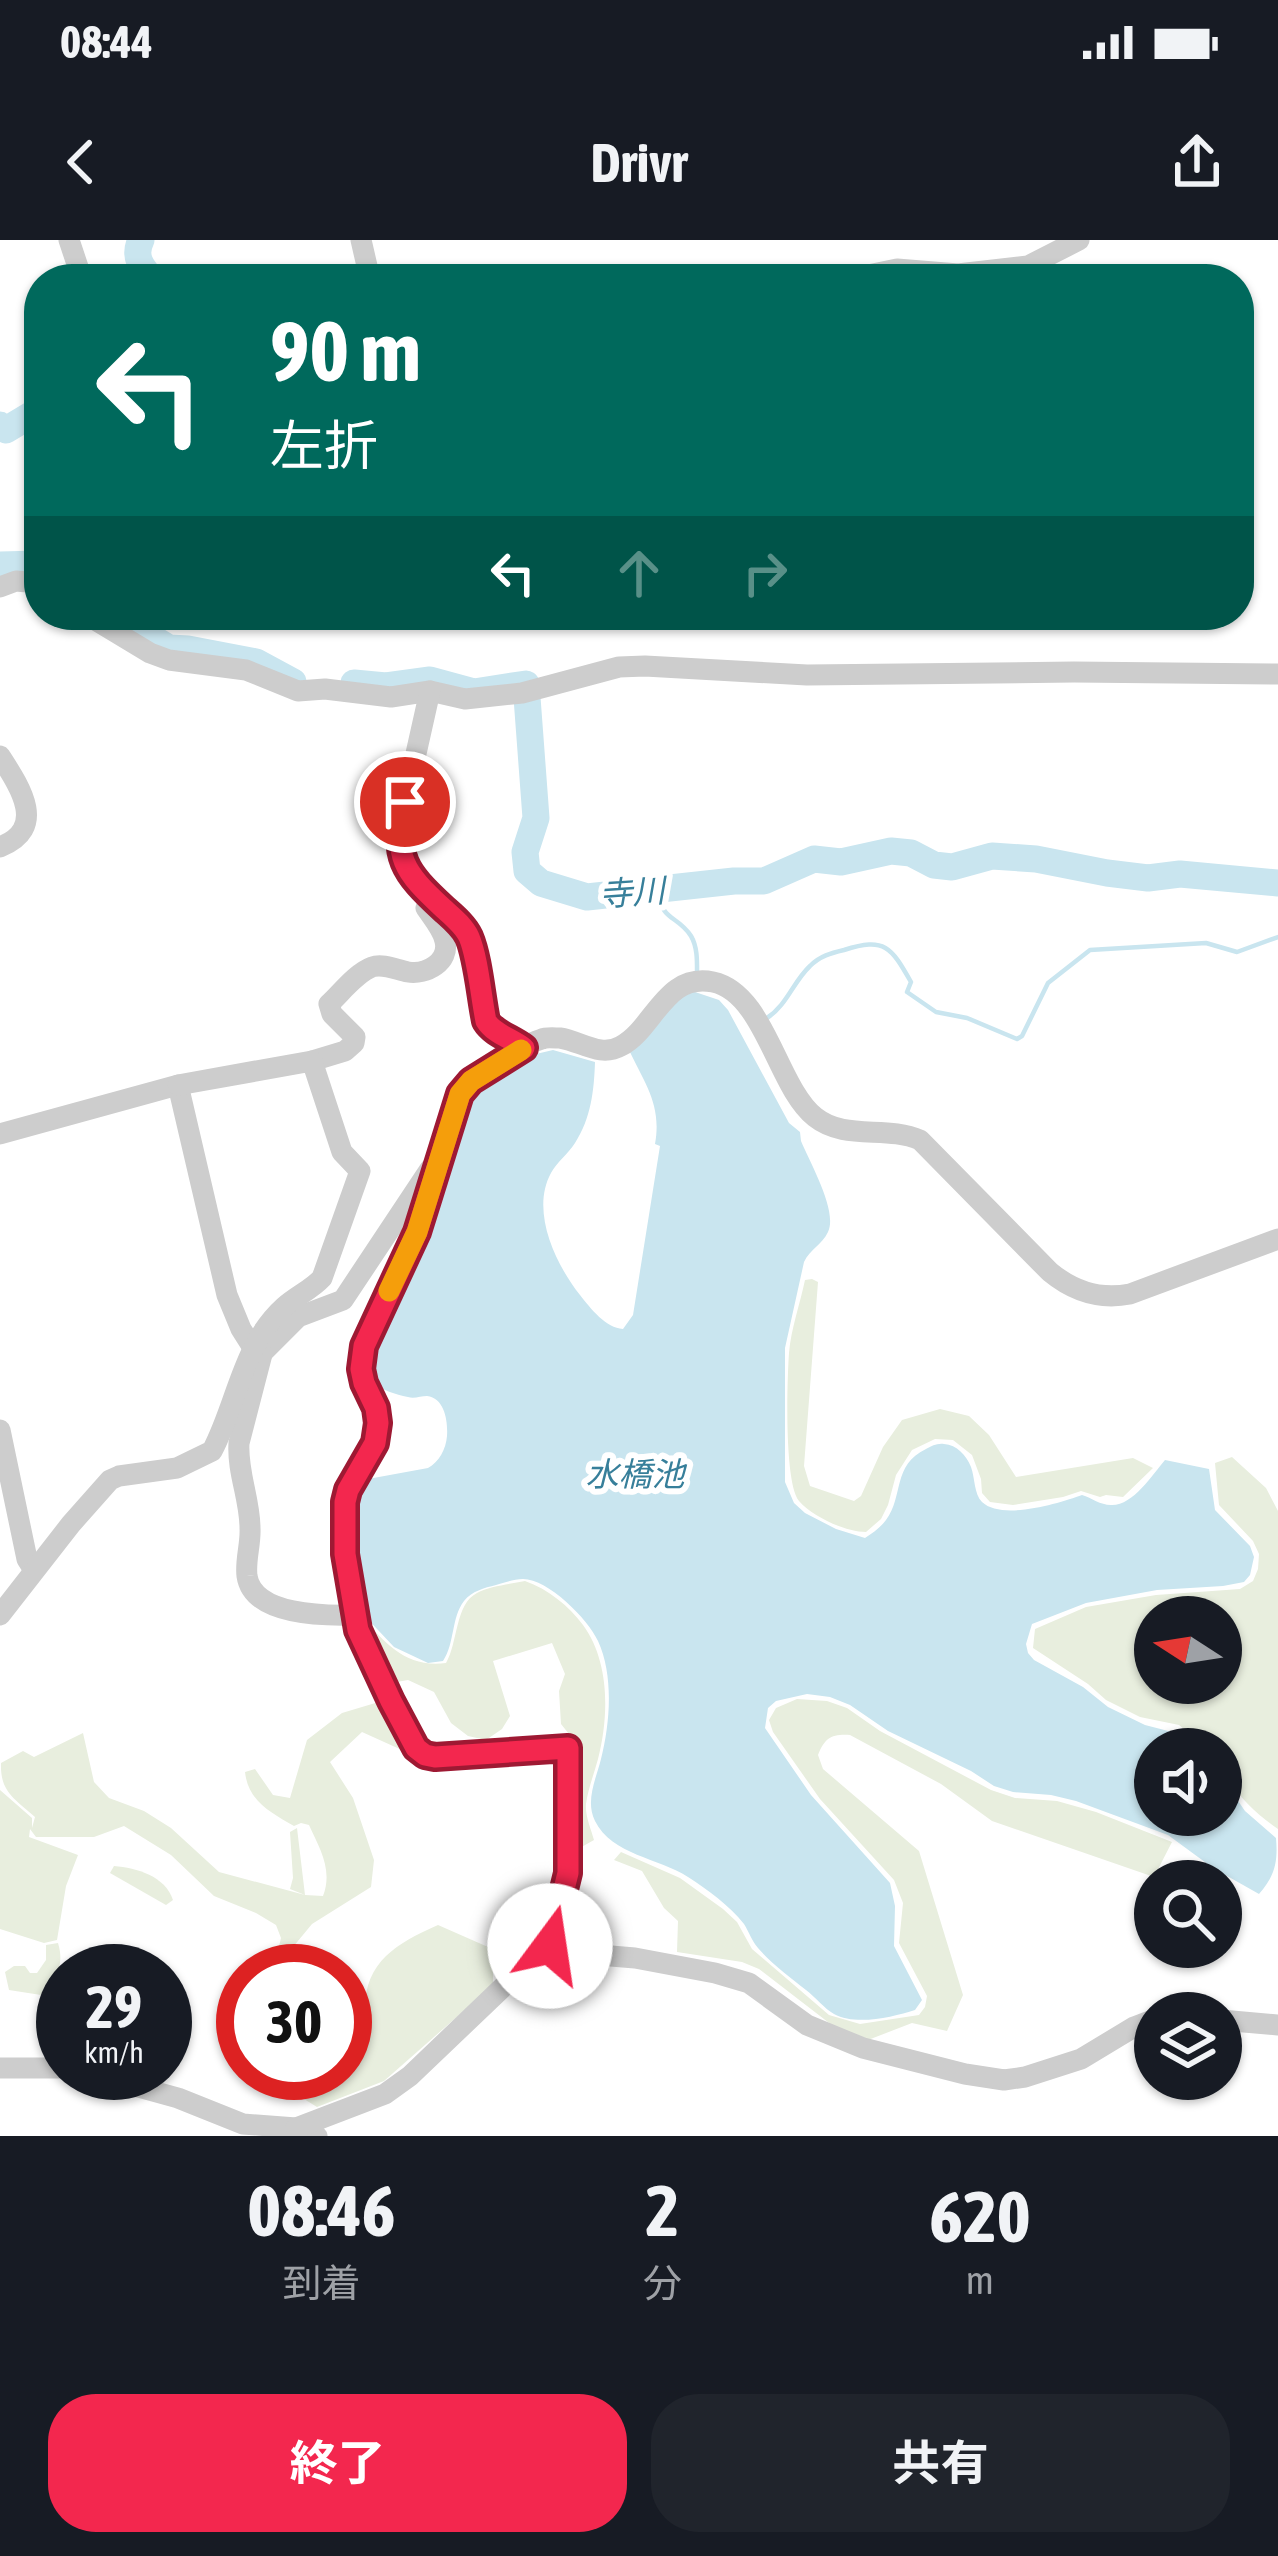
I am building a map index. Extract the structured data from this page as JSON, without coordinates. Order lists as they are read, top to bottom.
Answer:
{
  "water": ["寺川", "水橋池"],
  "north": "left",
  "page": {
    "status": "08:44",
    "header": "Drivr",
    "turn": ["90 m", "左折"],
    "speed": "29 km/h",
    "limit": "30",
    "eta": [
      "08:46",
      "到着",
      "2",
      "分",
      "620",
      "m"
    ],
    "buttons": ["終了", "共有"]
  }
}
